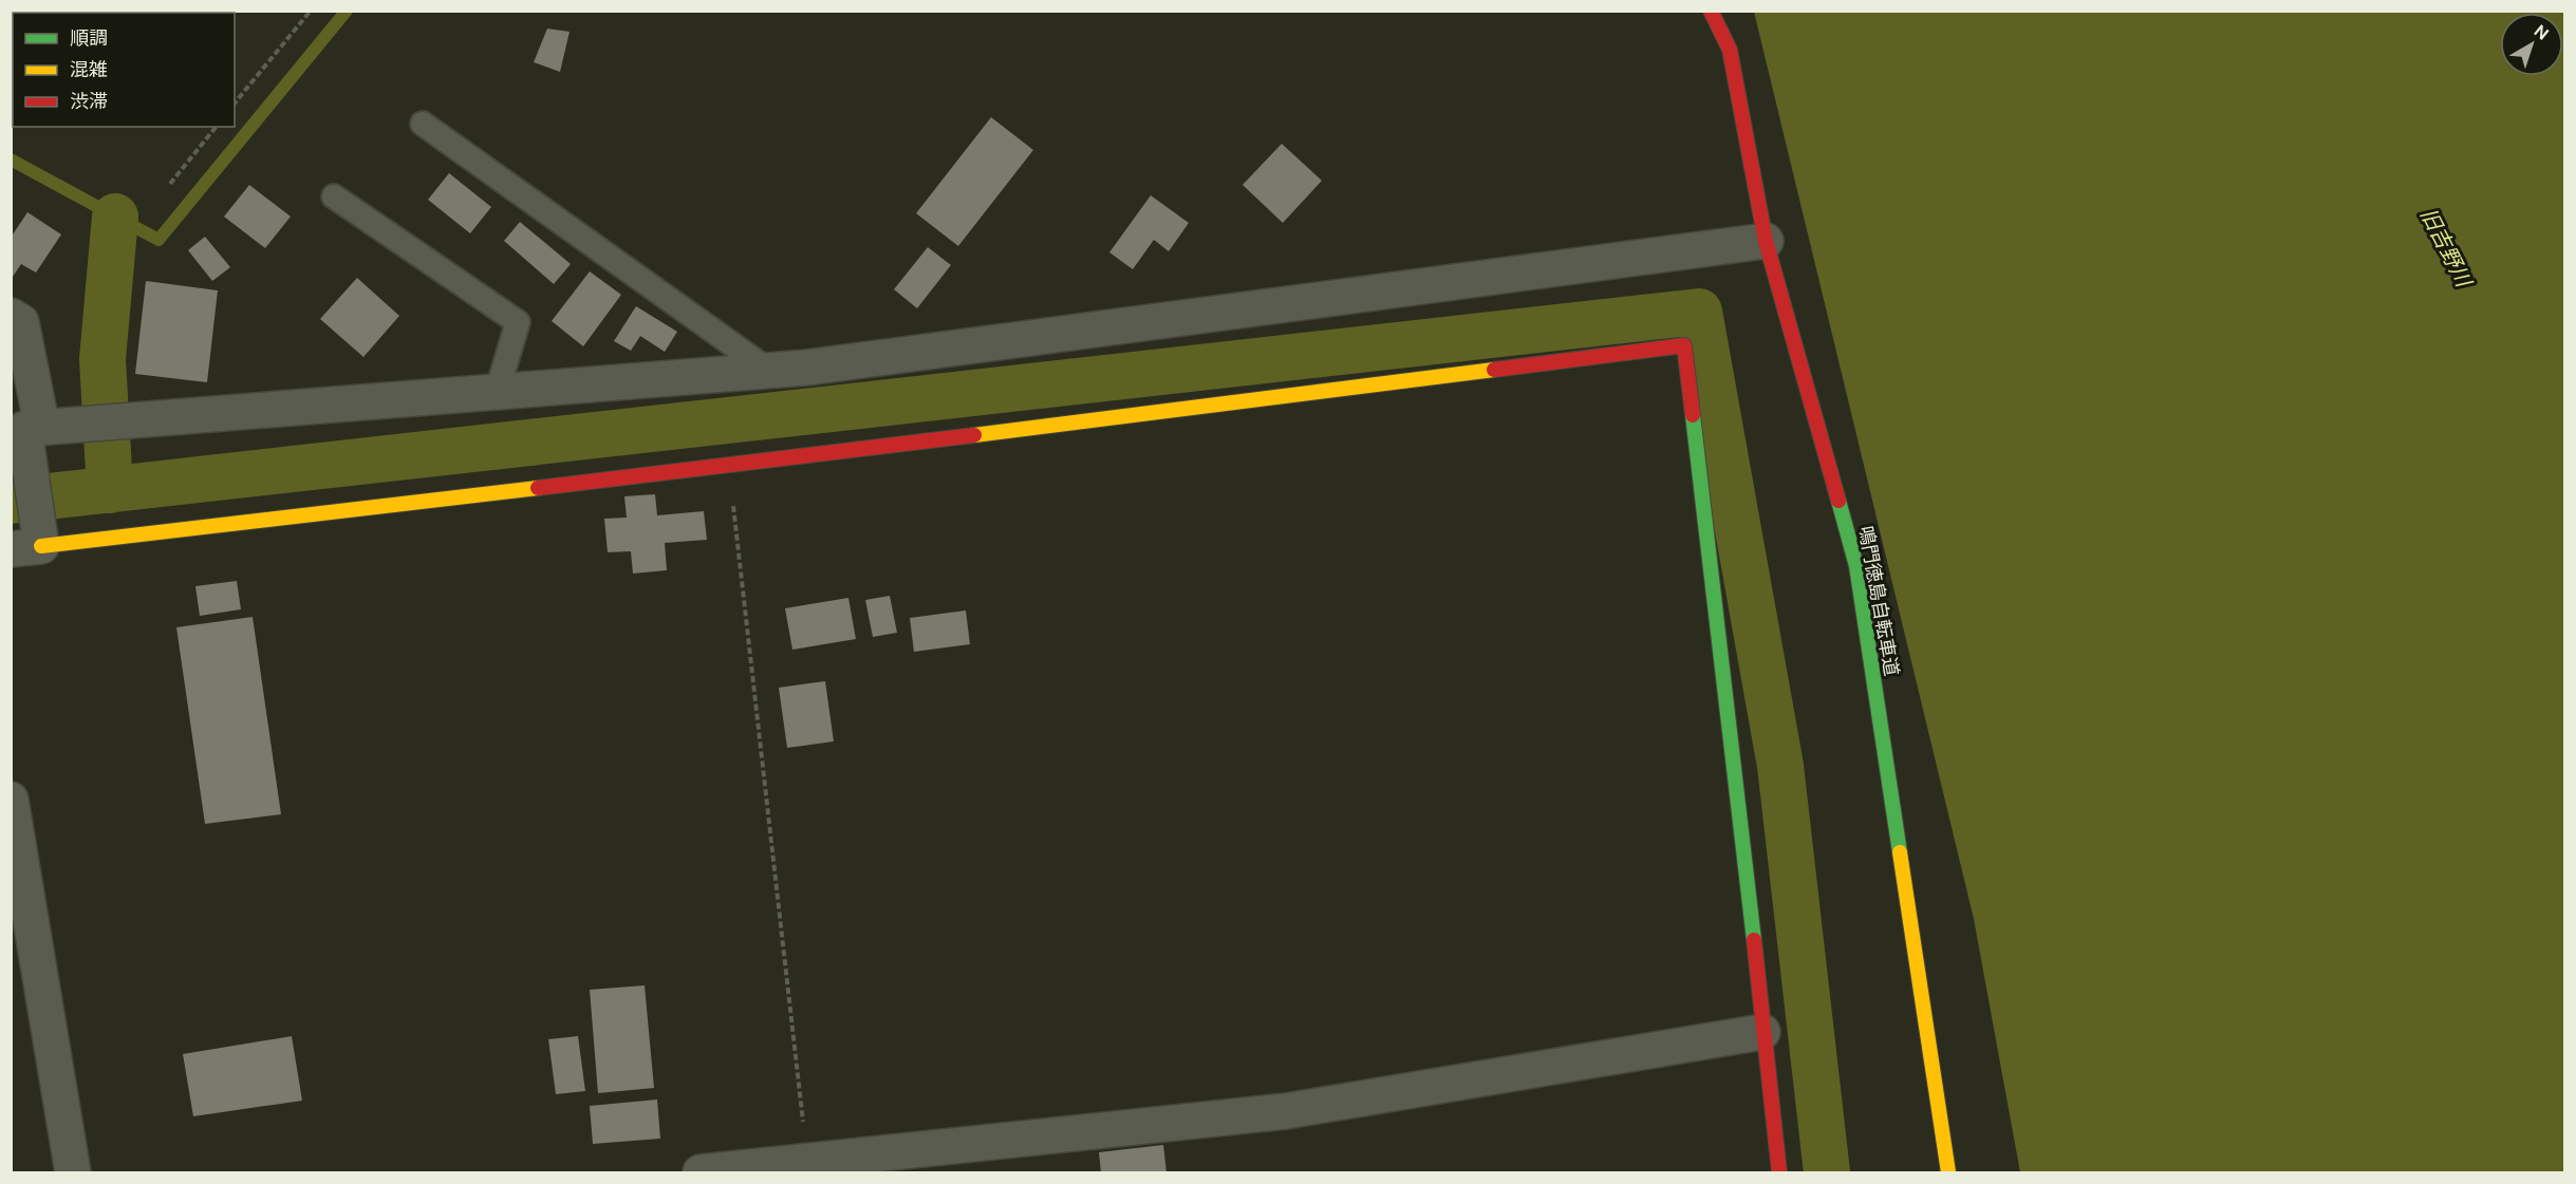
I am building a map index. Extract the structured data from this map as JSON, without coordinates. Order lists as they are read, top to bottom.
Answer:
{
  "streets": {
    "street": ["鳴門徳島自転車道"]
  },
  "water": ["旧吉野川"],
  "legend": ["順調", "混雑", "渋滞"],
  "north": "top right"
}
